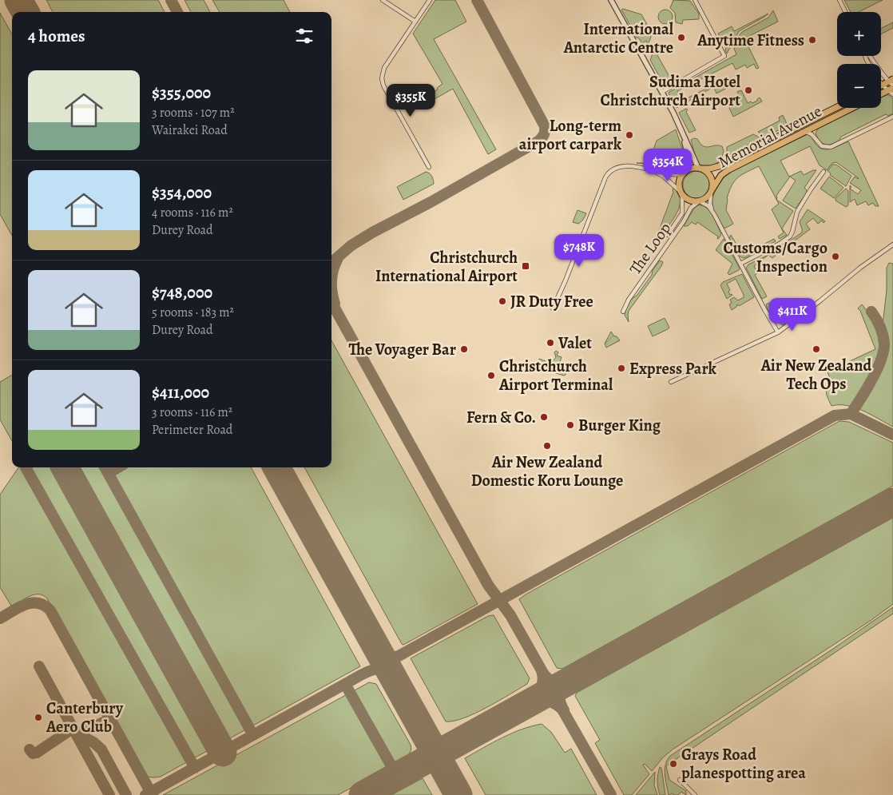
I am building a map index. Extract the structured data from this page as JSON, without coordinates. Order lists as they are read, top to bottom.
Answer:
{
  "streets": {
    "main road": ["Memorial Avenue"],
    "street": ["The Loop"]
  },
  "crossings": [
    ["Memorial Avenue", "The Loop"]
  ],
  "places": {
    "other": [
      "International Antarctic Centre",
      "Anytime Fitness",
      "Sudima Hotel Christchurch Airport",
      "Long-term airport carpark",
      "Customs/Cargo Inspection",
      "JR Duty Free",
      "Valet",
      "The Voyager Bar",
      "Air New Zealand Tech Ops",
      "Express Park",
      "Christchurch Airport Terminal",
      "Fern & Co.",
      "Burger King",
      "Air New Zealand Domestic Koru Lounge",
      "Canterbury Aero Club",
      "Grays Road planespotting area"
    ],
    "transit": ["Christchurch International Airport"]
  },
  "page": {
    "map_buttons": ["+", "−"],
    "heading": "4 homes",
    "list": [
      {
        "name": "$355,000",
        "note": "3 rooms · 107 m² · Wairakei Road"
      },
      {
        "name": "$354,000",
        "note": "4 rooms · 116 m² · Durey Road"
      },
      {
        "name": "$748,000",
        "note": "5 rooms · 183 m² · Durey Road"
      },
      {
        "name": "$411,000",
        "note": "3 rooms · 116 m² · Perimeter Road"
      }
    ],
    "price": [
      "$355K",
      "$354K",
      "$748K",
      "$411K"
    ]
  }
}
